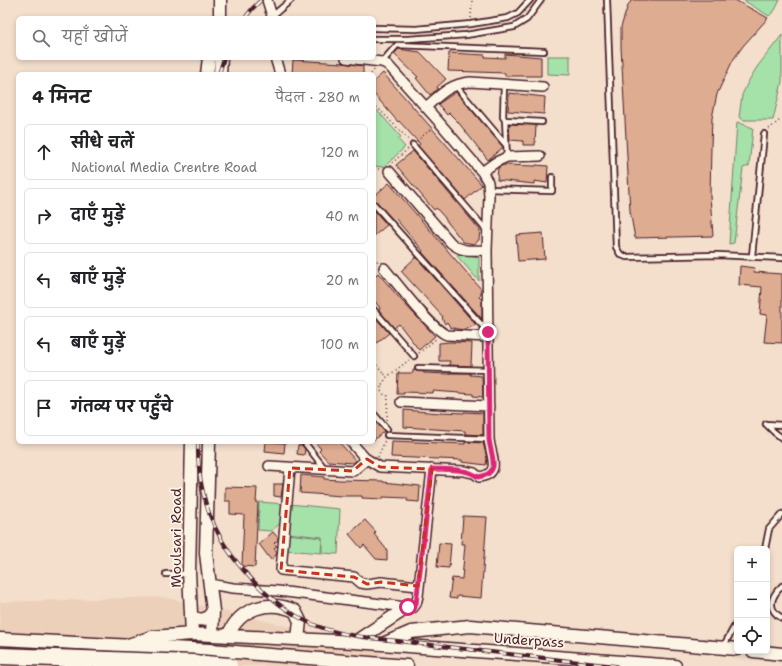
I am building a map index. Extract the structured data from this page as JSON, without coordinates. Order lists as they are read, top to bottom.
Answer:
{
  "streets": {
    "main road": ["Moulsari Road", "Underpass"]
  },
  "crossings": [
    ["Moulsari Road", "Underpass"]
  ],
  "page": {
    "search": "यहाँ खोजें",
    "heading": ["4 मिनट", "पैदल · 280 m"],
    "list": [
      ["सीधे चलें", "National Media Crentre Road", "120 m"],
      ["दाएँ मुड़ें", "40 m"],
      ["बाएँ मुड़ें", "20 m"],
      ["बाएँ मुड़ें", "100 m"],
      "गंतव्य पर पहुँचे"
    ],
    "map_buttons": ["+", "−"]
  }
}
